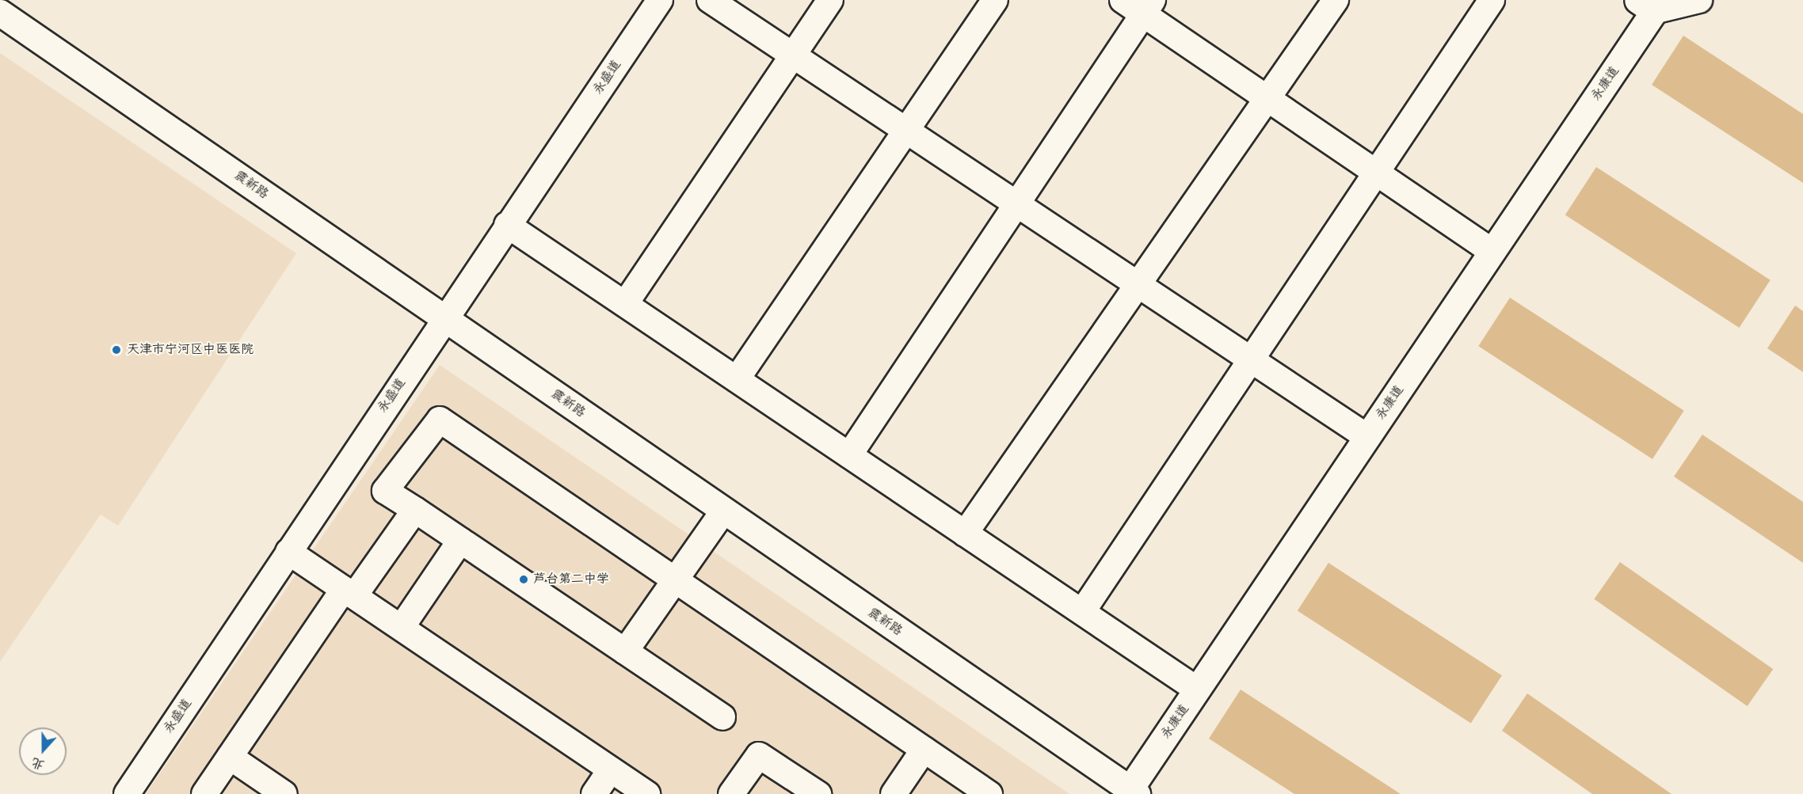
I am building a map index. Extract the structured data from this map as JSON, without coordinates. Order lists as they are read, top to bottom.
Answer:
{
  "streets": {
    "street": ["永盛道", "永康道", "震新路"]
  },
  "crossings": [
    ["永盛道", "震新路"],
    ["永康道", "震新路"]
  ],
  "places": ["天津市宁河区中医医院", "芦台第二中学"],
  "north": "bottom"
}
